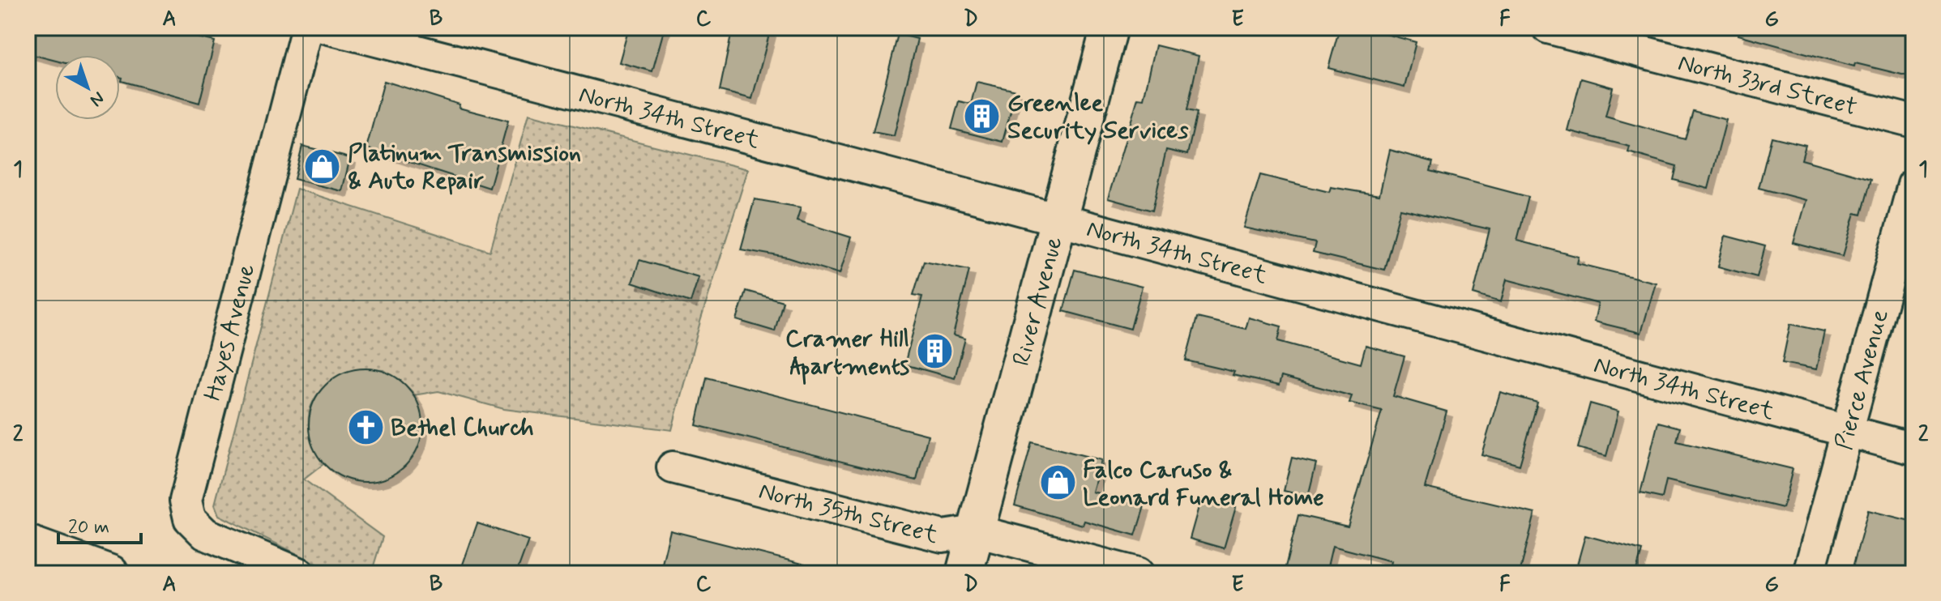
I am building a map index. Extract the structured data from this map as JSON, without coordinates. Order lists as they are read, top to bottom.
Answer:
{
  "streets": {
    "main road": ["River Avenue"],
    "street": [
      "North 33rd Street",
      "North 34th Street",
      "Hayes Avenue",
      "Pierce Avenue",
      "North 35th Street"
    ]
  },
  "crossings": [
    ["North 34th Street", "River Avenue"],
    ["North 34th Street", "Pierce Avenue"],
    ["River Avenue", "North 35th Street"]
  ],
  "places": {
    "building": ["Greenlee Security Services", "Cramer Hill Apartments"],
    "shop": ["Platinum Transmission & Auto Repair", "Falco Caruso & Leonard Funeral Home"],
    "church": ["Bethel Church"]
  },
  "scale_bar": "20 m",
  "north": "bottom right",
  "grid": {
    "columns": [
      "A",
      "B",
      "C",
      "D",
      "E",
      "F",
      "G"
    ],
    "rows": ["1", "2"]
  }
}
